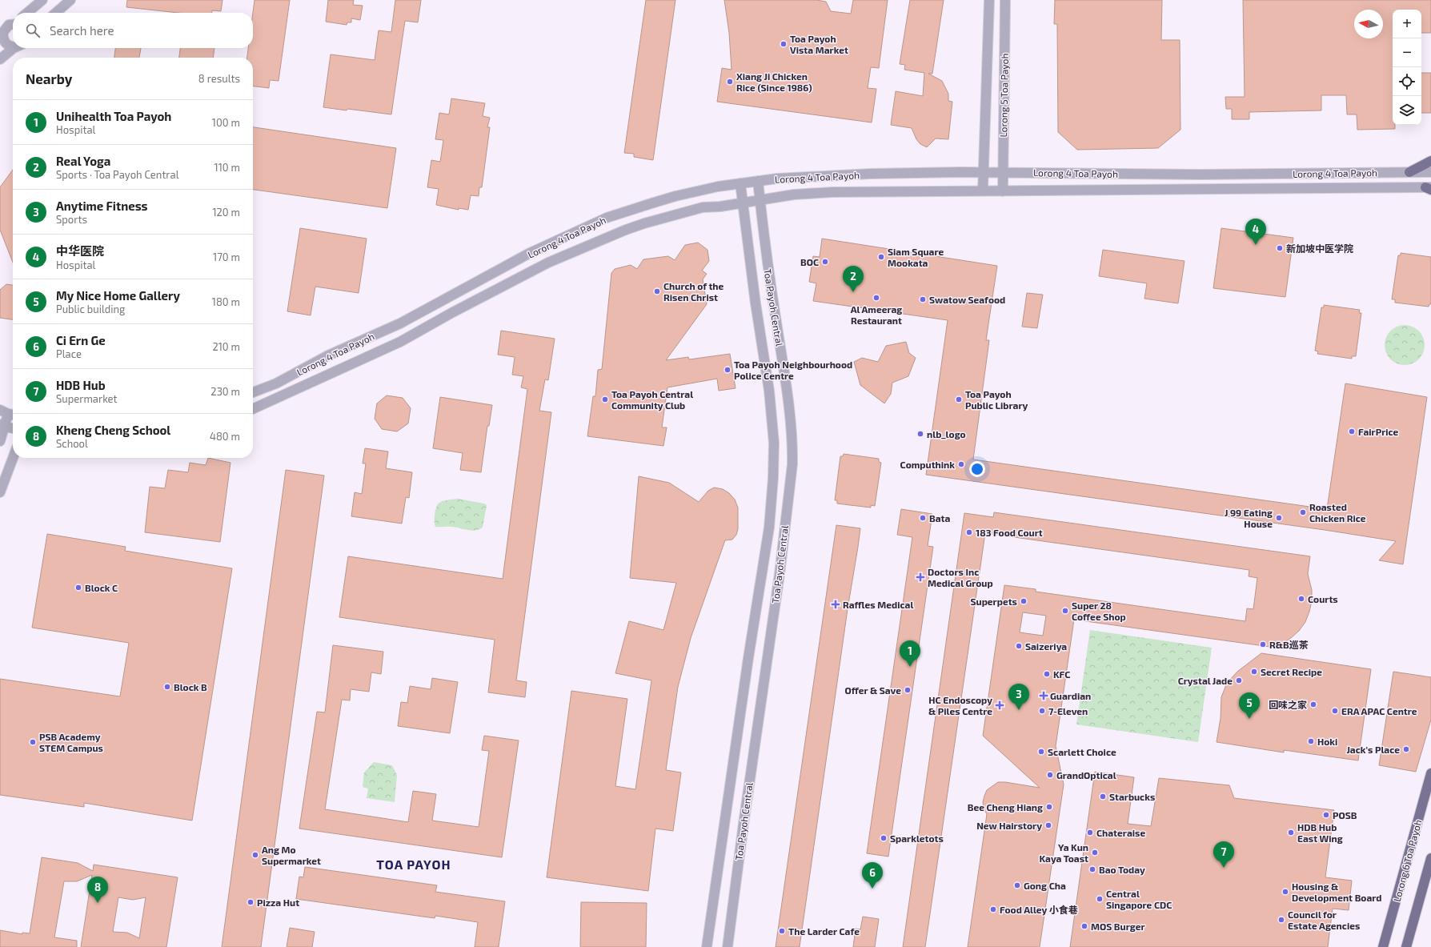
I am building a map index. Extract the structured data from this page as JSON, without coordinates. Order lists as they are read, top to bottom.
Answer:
{
  "streets": {
    "main road": ["Lorong 6 Toa Payoh"],
    "street": ["Lorong 5 Toa Payoh", "Lorong 4 Toa Payoh", "Toa Payoh Central"]
  },
  "crossings": [
    ["Lorong 5 Toa Payoh", "Lorong 4 Toa Payoh"],
    ["Lorong 4 Toa Payoh", "Toa Payoh Central"]
  ],
  "districts": ["TOA PAYOH"],
  "places": {
    "other": [
      "Toa Payoh Vista Market",
      "Xiang Ji Chicken Rice (Since 1986)",
      "新加坡中医学院",
      "Siam Square Mookata",
      "BOC",
      "Church of the Risen Christ",
      "Al Ameerag Restaurant",
      "Swatow Seafood",
      "Toa Payoh Neighbourhood Police Centre",
      "Toa Payoh Central Community Club",
      "Toa Payoh Public Library",
      "FairPrice",
      "nlb_logo",
      "Computhink",
      "Roasted Chicken Rice",
      "Bata",
      "J 99 Eating House",
      "183 Food Court",
      "Block C",
      "Courts",
      "Superpets",
      "Super 28 Coffee Shop",
      "R&B巡茶",
      "Saizeriya",
      "Secret Recipe",
      "KFC",
      "Crystal Jade",
      "Block B",
      "Offer & Save",
      "回味之家",
      "7-Eleven",
      "ERA APAC Centre",
      "Hoki",
      "PSB Academy STEM Campus",
      "Jack's Place",
      "Scarlett Choice",
      "GrandOptical",
      "Starbucks",
      "Bee Cheng Hiang",
      "POSB",
      "New Hairstory",
      "Chateraise",
      "HDB Hub East Wing",
      "Sparkletots",
      "Ya Kun Kaya Toast",
      "Ang Mo Supermarket",
      "Bao Today",
      "Gong Cha",
      "Housing & Development Board",
      "Central Singapore CDC",
      "Pizza Hut",
      "Food Alley 小食巷",
      "Council for Estate Agencies",
      "MOS Burger",
      "The Larder Cafe"
    ],
    "health": [
      "Doctors Inc Medical Group",
      "Raffles Medical",
      "Guardian",
      "HC Endoscopy & Piles Centre"
    ]
  },
  "north": "left",
  "page": {
    "map_buttons": ["+", "−"],
    "search": "Search here",
    "heading": ["Nearby", "8 results"],
    "list": [
      {
        "mark": "1",
        "name": "Unihealth Toa Payoh",
        "note": "Hospital",
        "value": "100 m"
      },
      {
        "mark": "2",
        "name": "Real Yoga",
        "note": "Sports · Toa Payoh Central",
        "value": "110 m"
      },
      {
        "mark": "3",
        "name": "Anytime Fitness",
        "note": "Sports",
        "value": "120 m"
      },
      {
        "mark": "4",
        "name": "中华医院",
        "note": "Hospital",
        "value": "170 m"
      },
      {
        "mark": "5",
        "name": "My Nice Home Gallery",
        "note": "Public building",
        "value": "180 m"
      },
      {
        "mark": "6",
        "name": "Ci Ern Ge",
        "note": "Place",
        "value": "210 m"
      },
      {
        "mark": "7",
        "name": "HDB Hub",
        "note": "Supermarket",
        "value": "230 m"
      },
      {
        "mark": "8",
        "name": "Kheng Cheng School",
        "note": "School",
        "value": "480 m"
      }
    ],
    "pins": [
      "4",
      "2",
      "1",
      "3",
      "5",
      "7",
      "6",
      "8"
    ]
  }
}
